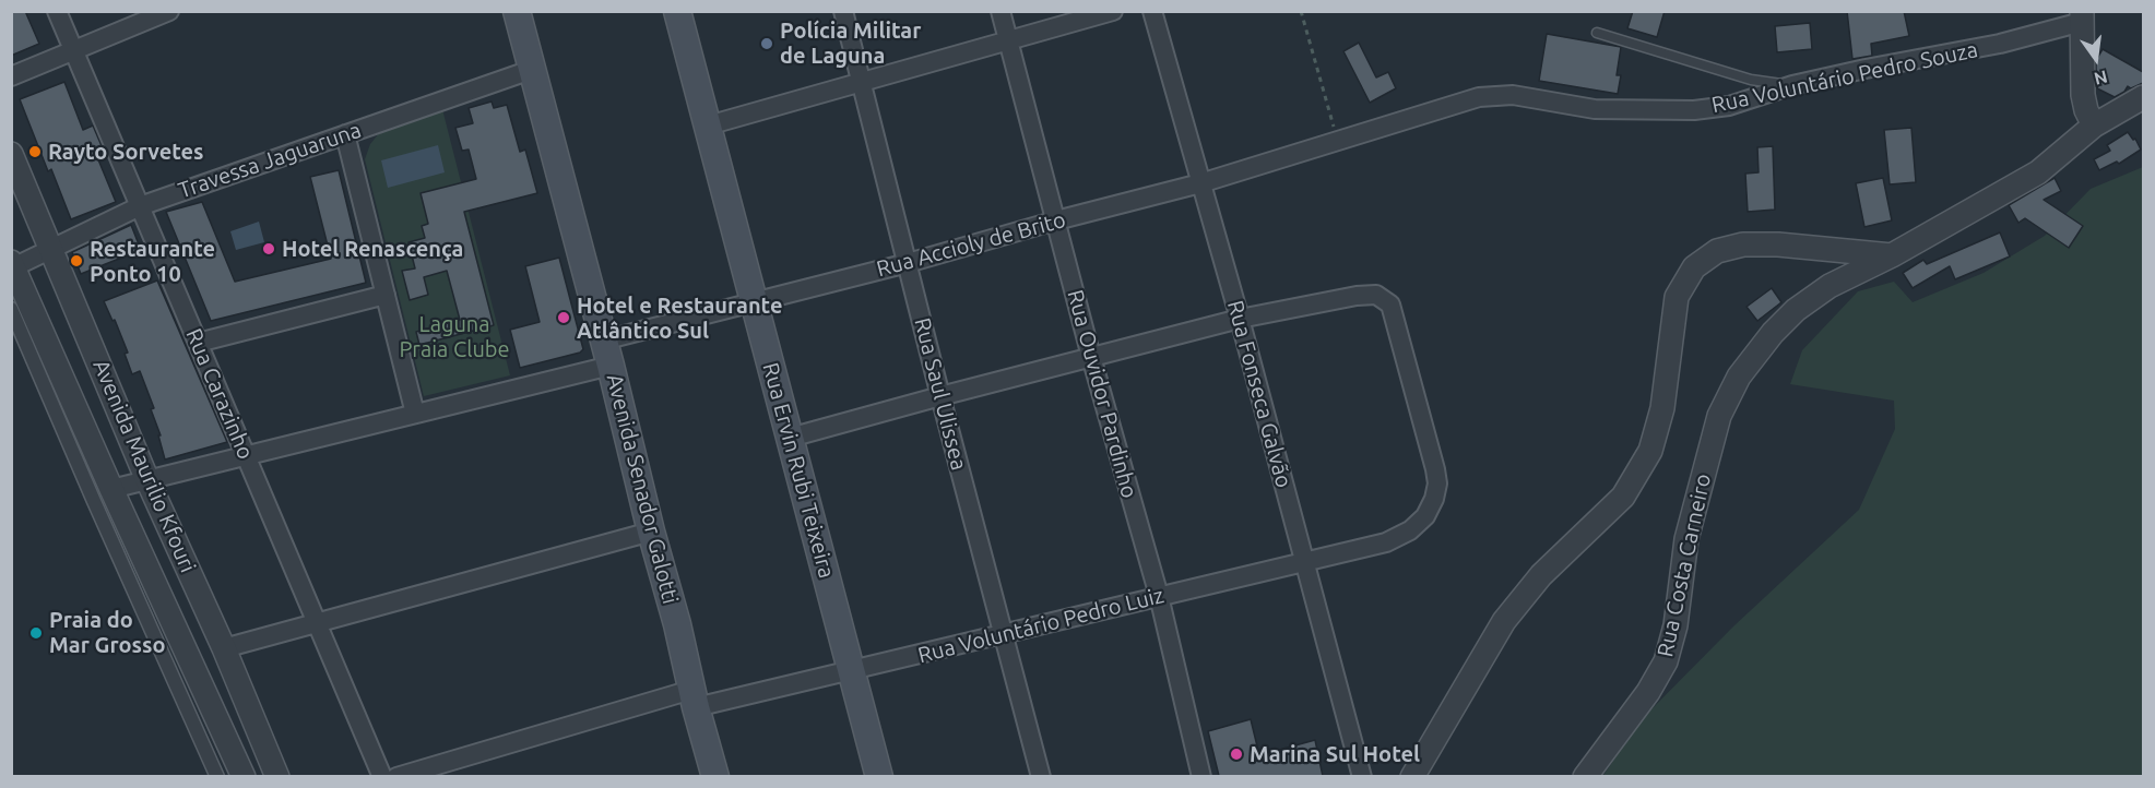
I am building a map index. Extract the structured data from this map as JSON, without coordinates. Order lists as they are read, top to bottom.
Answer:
{
  "streets": {
    "main road": ["Rua Ervin Rubi Teixeira", "Avenida Senador Galotti"],
    "street": [
      "Rua Voluntário Pedro Souza",
      "Travessa Jaguaruna",
      "Rua Accioly de Brito",
      "Rua Carazinho",
      "Rua Saul Ulissea",
      "Rua Ouvidor Pardinho",
      "Rua Fonseca Galvão",
      "Avenida Maurilio Kfouri",
      "Rua Costa Carneiro",
      "Rua Voluntário Pedro Luiz"
    ]
  },
  "crossings": [
    ["Rua Voluntário Pedro Souza", "Rua Accioly de Brito"],
    ["Travessa Jaguaruna", "Rua Carazinho"],
    ["Travessa Jaguaruna", "Avenida Maurilio Kfouri"],
    ["Travessa Jaguaruna", "Avenida Senador Galotti"],
    ["Rua Accioly de Brito", "Rua Carazinho"],
    ["Rua Accioly de Brito", "Rua Saul Ulissea"],
    ["Rua Accioly de Brito", "Rua Ouvidor Pardinho"],
    ["Rua Accioly de Brito", "Rua Fonseca Galvão"],
    ["Rua Accioly de Brito", "Avenida Maurilio Kfouri"],
    ["Rua Accioly de Brito", "Rua Ervin Rubi Teixeira"],
    ["Rua Accioly de Brito", "Avenida Senador Galotti"],
    ["Rua Saul Ulissea", "Rua Voluntário Pedro Luiz"],
    ["Rua Ouvidor Pardinho", "Rua Voluntário Pedro Luiz"],
    ["Rua Fonseca Galvão", "Rua Voluntário Pedro Luiz"],
    ["Rua Ervin Rubi Teixeira", "Rua Voluntário Pedro Luiz"],
    ["Avenida Senador Galotti", "Rua Voluntário Pedro Luiz"]
  ],
  "parks": ["Laguna Praia Clube"],
  "places": [
    "Polícia Militar de Laguna",
    "Rayto Sorvetes",
    "Hotel Renascença",
    "Restaurante Ponto 10",
    "Hotel e Restaurante Atlântico Sul",
    "Praia do Mar Grosso",
    "Marina Sul Hotel"
  ],
  "north": "bottom"
}
